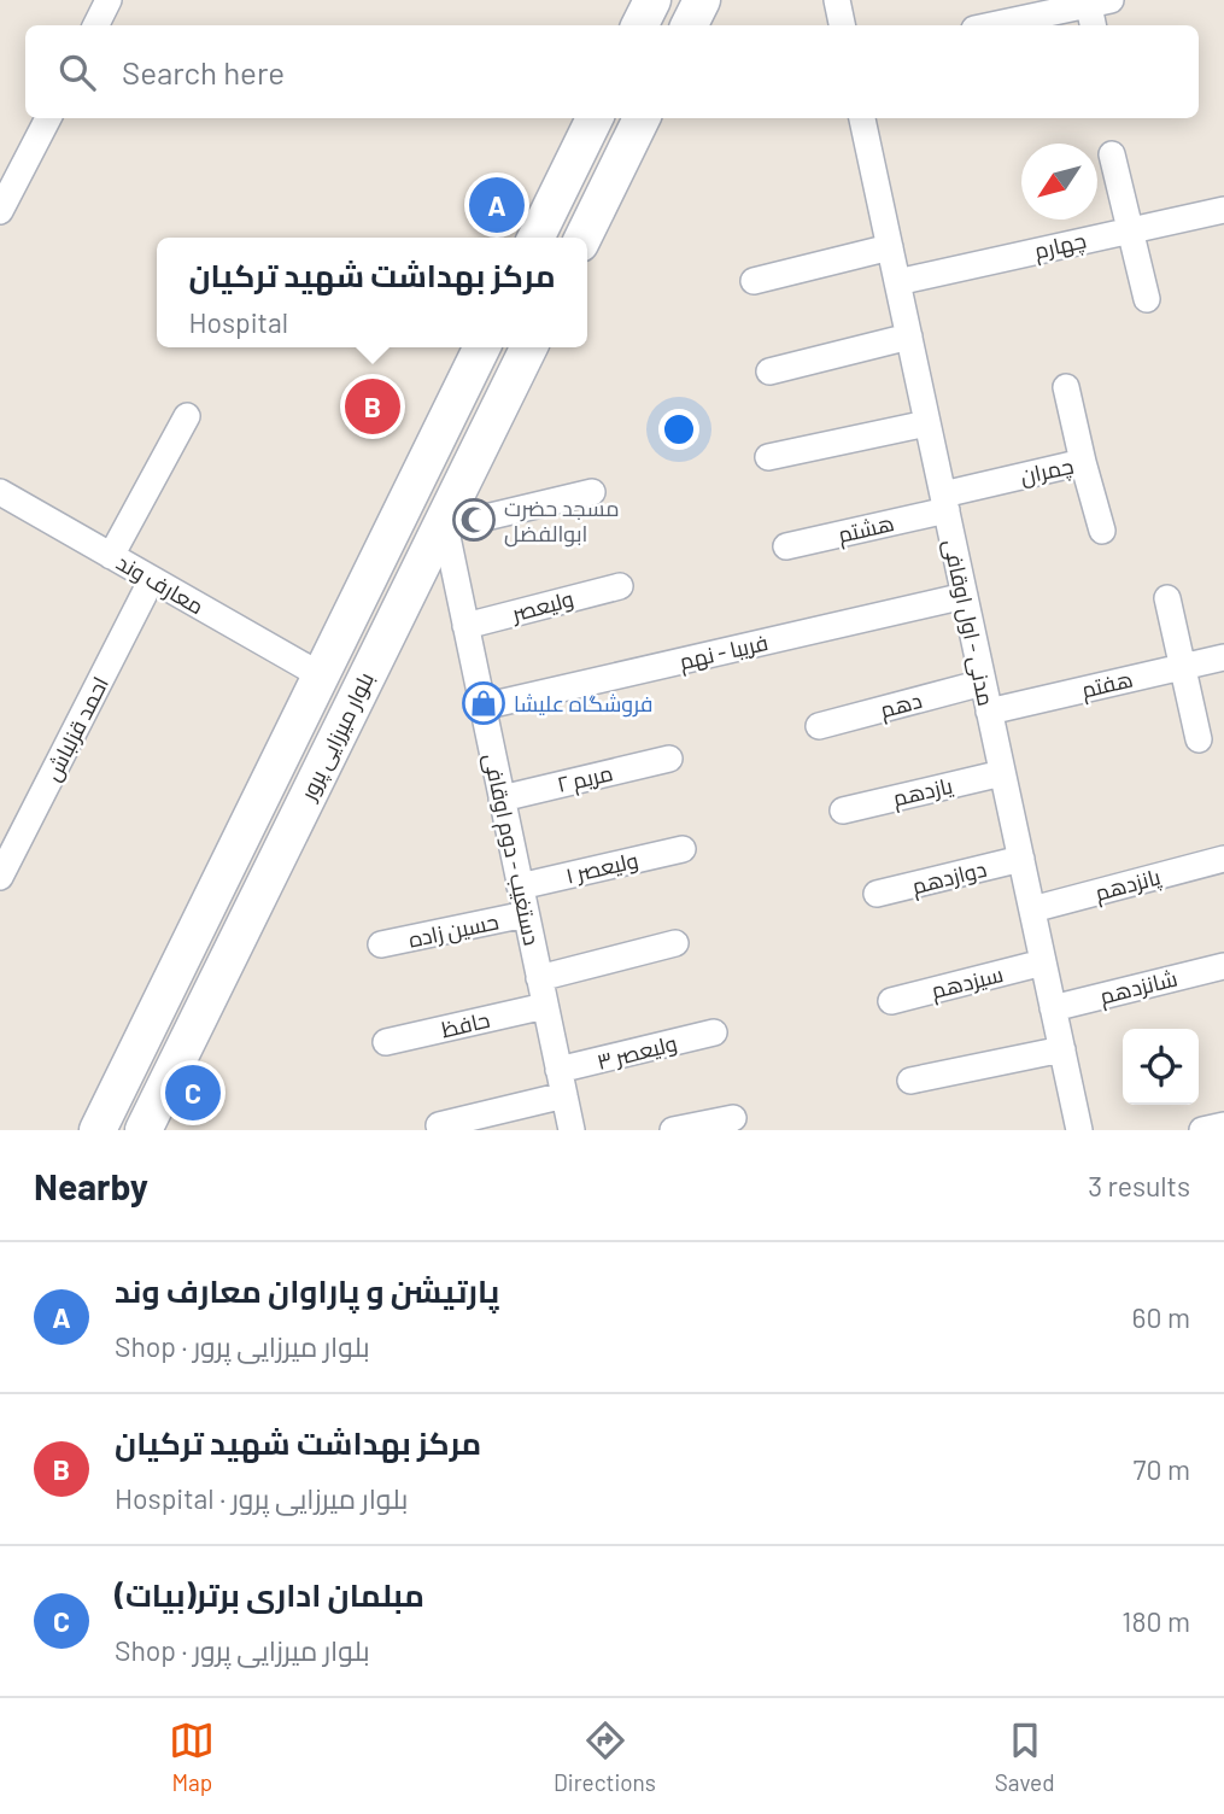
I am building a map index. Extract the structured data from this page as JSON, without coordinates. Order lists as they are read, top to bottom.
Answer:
{
  "streets": {
    "main road": ["بلوار میرزایی پرور"],
    "street": [
      "چهارم",
      "چمران",
      "هشتم",
      "معارف وند",
      "ولیعصر",
      "مدنی - اول اوقافی",
      "فریبا - نهم",
      "هفتم",
      "دهم",
      "احمد قزلباش",
      "مریم ۲",
      "یازدهم",
      "دستغیب - دوم اوقافی",
      "ولیعصر ۱",
      "دوازدهم",
      "پانزدهم",
      "حسین زاده",
      "سیزدهم",
      "شانزدهم",
      "حافظ",
      "ولیعصر ۳"
    ]
  },
  "crossings": [
    ["چهارم", "مدنی - اول اوقافی"],
    ["چمران", "هشتم"],
    ["چمران", "مدنی - اول اوقافی"],
    ["هشتم", "مدنی - اول اوقافی"],
    ["معارف وند", "احمد قزلباش"],
    ["معارف وند", "بلوار میرزایی پرور"],
    ["ولیعصر", "دستغیب - دوم اوقافی"],
    ["مدنی - اول اوقافی", "فریبا - نهم"],
    ["مدنی - اول اوقافی", "هفتم"],
    ["مدنی - اول اوقافی", "دهم"],
    ["مدنی - اول اوقافی", "یازدهم"],
    ["مدنی - اول اوقافی", "دوازدهم"],
    ["مدنی - اول اوقافی", "پانزدهم"],
    ["مدنی - اول اوقافی", "سیزدهم"],
    ["مدنی - اول اوقافی", "شانزدهم"],
    ["فریبا - نهم", "دستغیب - دوم اوقافی"],
    ["بلوار میرزایی پرور", "دستغیب - دوم اوقافی"],
    ["مریم ۲", "دستغیب - دوم اوقافی"],
    ["دستغیب - دوم اوقافی", "ولیعصر ۱"],
    ["دستغیب - دوم اوقافی", "حسین زاده"],
    ["دستغیب - دوم اوقافی", "حافظ"],
    ["دستغیب - دوم اوقافی", "ولیعصر ۳"]
  ],
  "places": {
    "mosque": ["مسجد حضرت ابوالفضل"],
    "shop": ["فروشگاه علیشا"]
  },
  "north": "bottom left",
  "page": {
    "search": "Search here",
    "pins": ["A", "B", "C"],
    "popup": ["مرکز بهداشت شهید ترکیان", "Hospital"],
    "heading": ["Nearby", "3 results"],
    "list": [
      {
        "mark": "A",
        "name": "پارتیشن و پاراوان معارف وند",
        "note": "Shop · بلوار میرزایی پرور",
        "value": "60 m"
      },
      {
        "mark": "B",
        "name": "مرکز بهداشت شهید ترکیان",
        "note": "Hospital · بلوار میرزایی پرور",
        "value": "70 m"
      },
      {
        "mark": "C",
        "name": "مبلمان اداری برتر(بیات)",
        "note": "Shop · بلوار میرزایی پرور",
        "value": "180 m"
      }
    ],
    "nav": ["Map", "Directions", "Saved"]
  }
}
